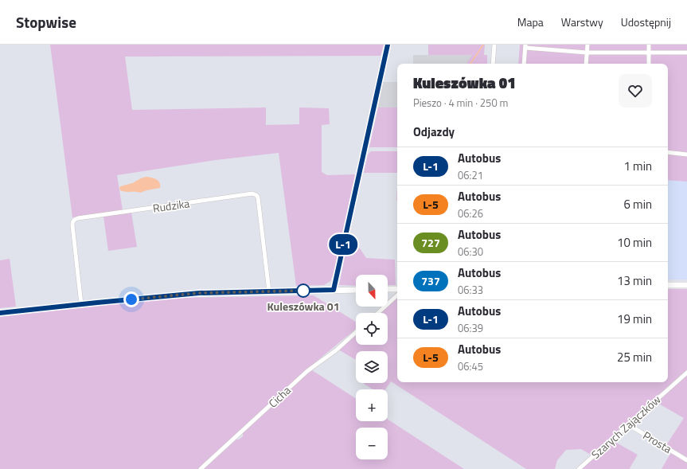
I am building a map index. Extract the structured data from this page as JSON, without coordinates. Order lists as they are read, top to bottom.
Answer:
{
  "streets": {
    "street": [
      "Rudzika",
      "Cicha",
      "Szarych Zajączków",
      "Prosta"
    ]
  },
  "crossings": [
    ["Szarych Zajączków", "Prosta"]
  ],
  "places": ["Kuleszówka 01"],
  "lines": ["bus line L-1"],
  "north": "bottom",
  "page": {
    "header": "Stopwise",
    "nav": ["Mapa", "Warstwy", "Udostępnij"],
    "on_map": "L-1",
    "heading": [
      ["Kuleszówka 01", "Pieszo · 4 min · 250 m"],
      "Odjazdy"
    ],
    "list": [
      {
        "mark": "L-1",
        "name": "Autobus",
        "note": "06:21",
        "value": "1 min"
      },
      {
        "mark": "L-5",
        "name": "Autobus",
        "note": "06:26",
        "value": "6 min"
      },
      {
        "mark": "727",
        "name": "Autobus",
        "note": "06:30",
        "value": "10 min"
      },
      {
        "mark": "737",
        "name": "Autobus",
        "note": "06:33",
        "value": "13 min"
      },
      {
        "mark": "L-1",
        "name": "Autobus",
        "note": "06:39",
        "value": "19 min"
      },
      {
        "mark": "L-5",
        "name": "Autobus",
        "note": "06:45",
        "value": "25 min"
      }
    ],
    "map_buttons": ["+", "−"]
  }
}
